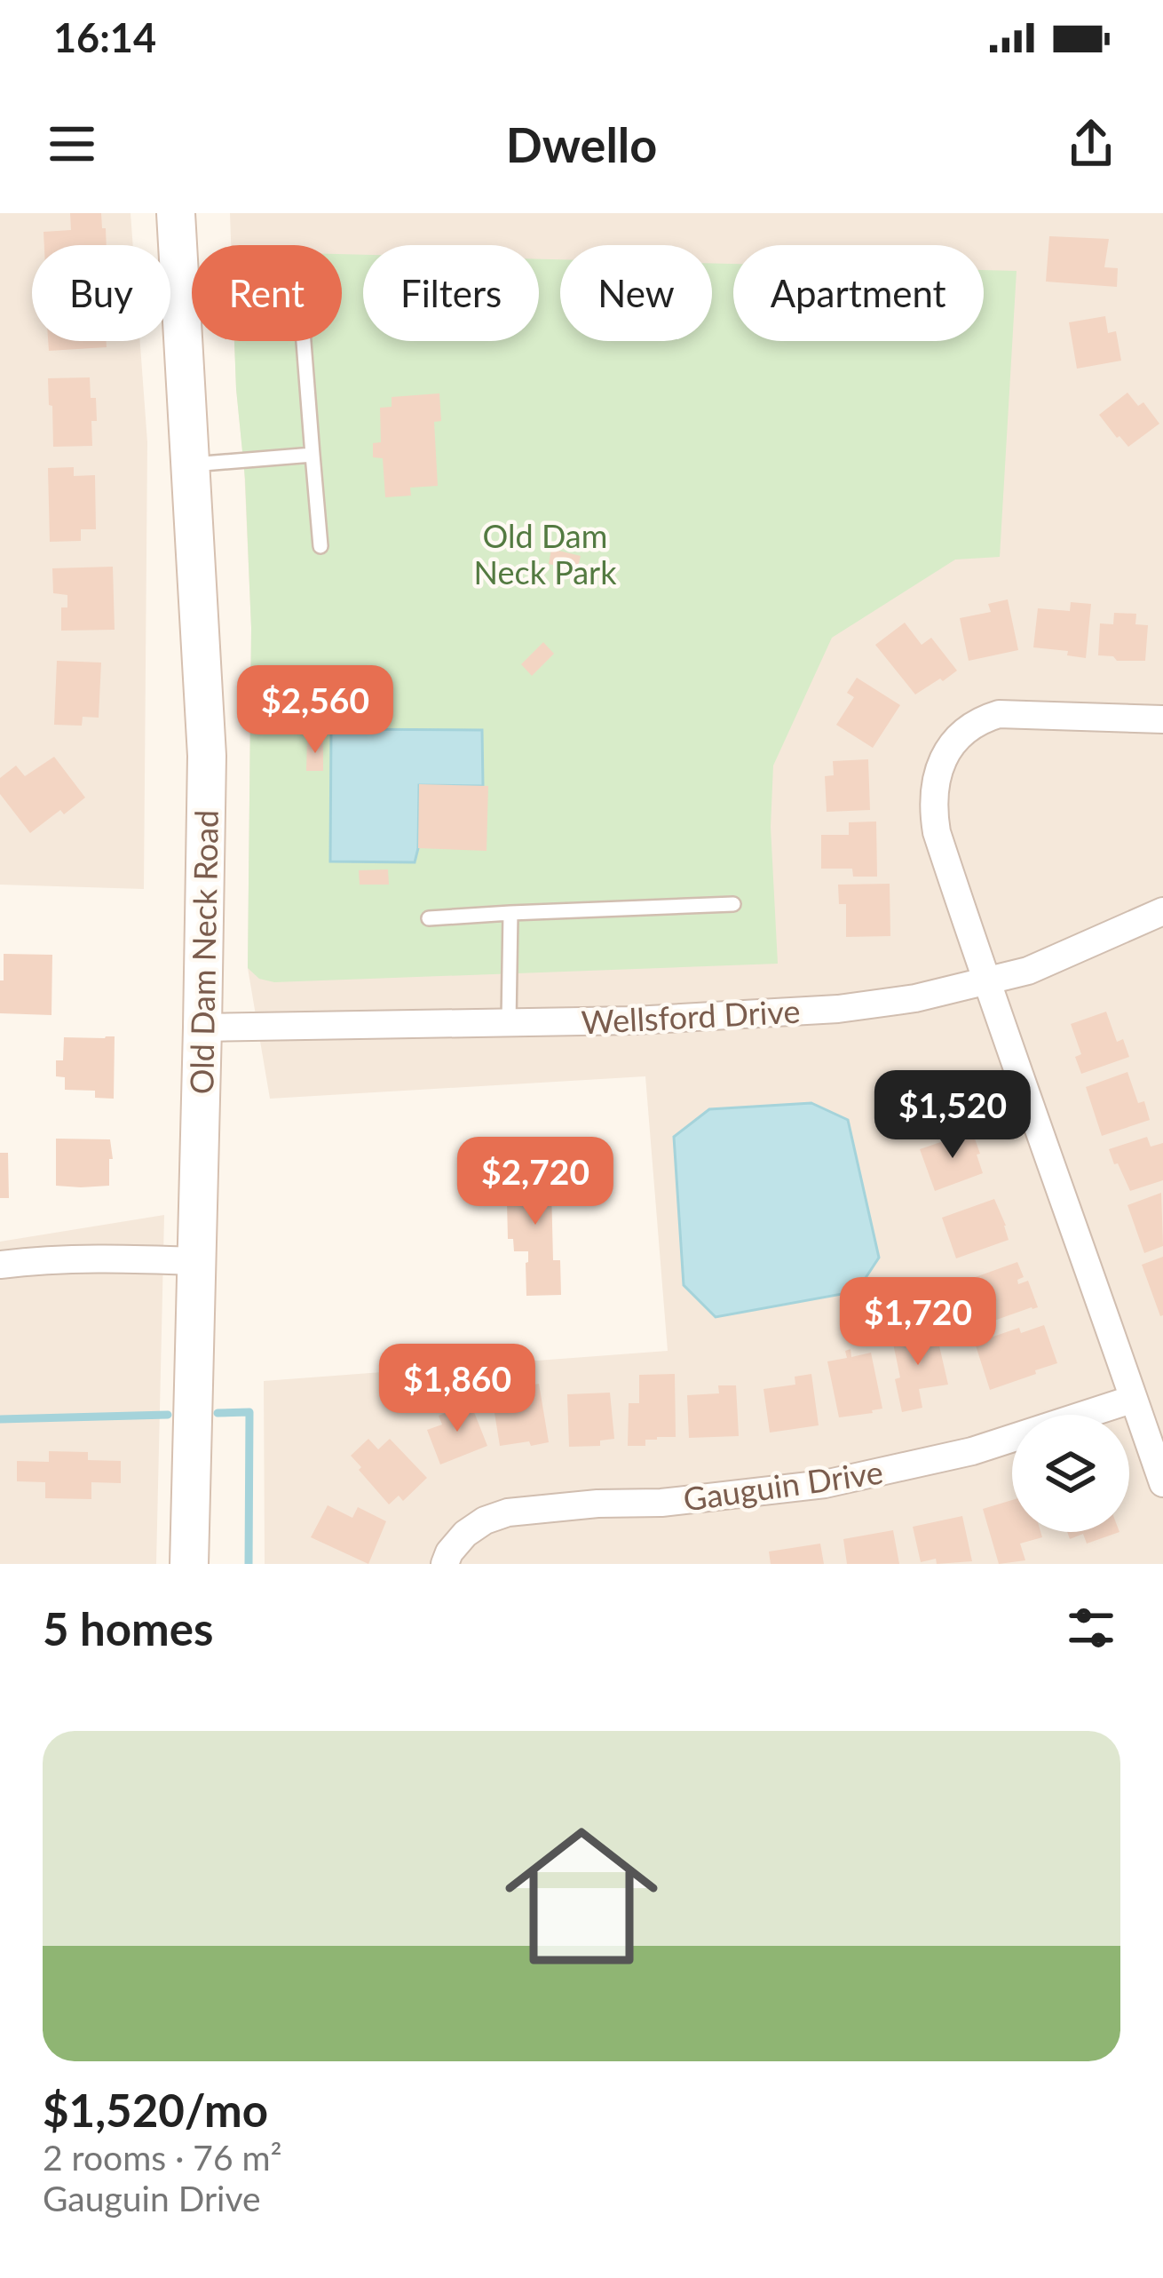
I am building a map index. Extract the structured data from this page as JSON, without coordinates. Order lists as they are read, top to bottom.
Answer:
{
  "streets": {
    "street": ["Old Dam Neck Road", "Wellsford Drive", "Gauguin Drive"]
  },
  "crossings": [
    ["Old Dam Neck Road", "Wellsford Drive"]
  ],
  "parks": ["Old Dam Neck Park"],
  "page": {
    "status": "16:14",
    "header": "Dwello",
    "chip": [
      "Buy",
      "Rent",
      "Filters",
      "New",
      "Apartment"
    ],
    "price": [
      "$2,560",
      "$1,520",
      "$2,720",
      "$1,720",
      "$1,860"
    ],
    "heading": "5 homes",
    "list": [
      {
        "name": "$1,520/mo",
        "note": "2 rooms · 76 m² · Gauguin Drive"
      }
    ]
  }
}
